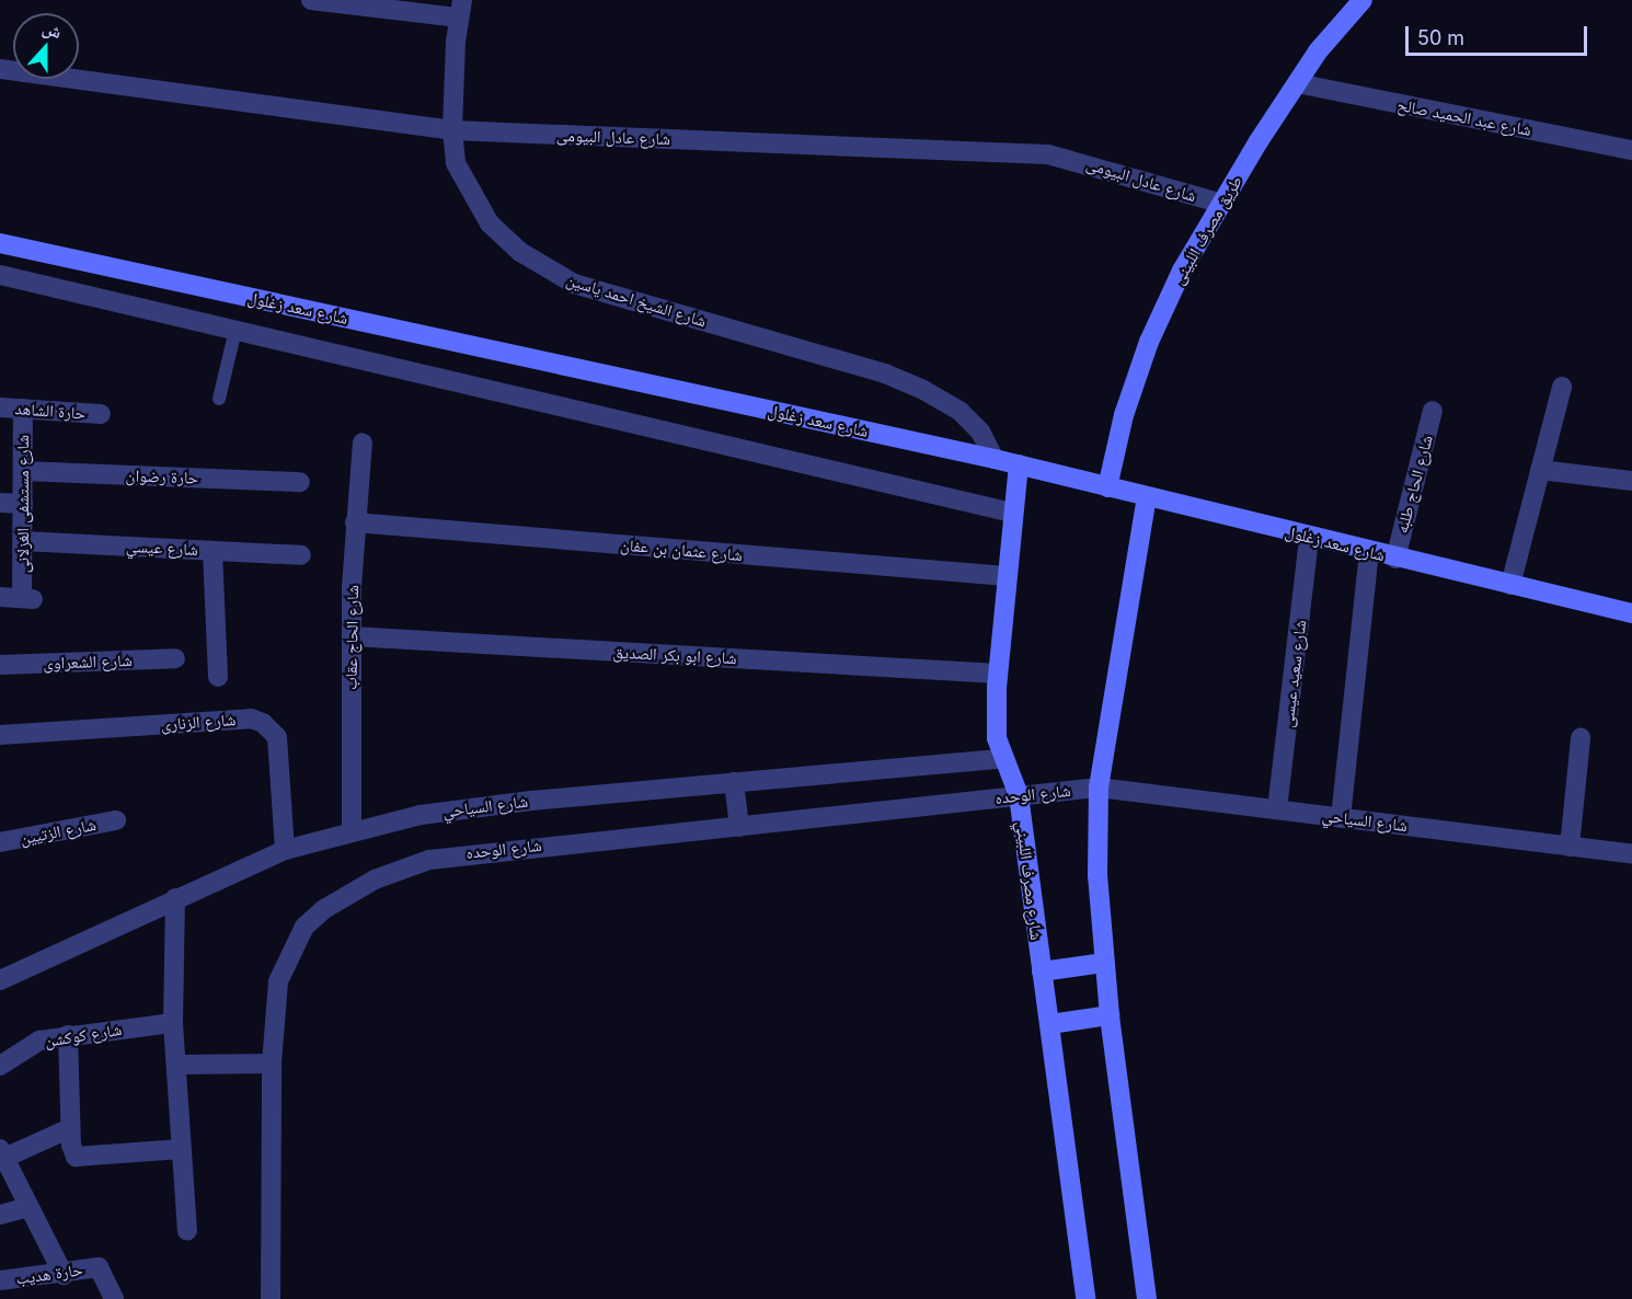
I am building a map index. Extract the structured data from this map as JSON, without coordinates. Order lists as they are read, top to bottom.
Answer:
{
  "streets": {
    "main road": ["طريق مصرف اللبينى", "شارع سعد زغلول", "شارع مصرف اللبيني"],
    "street": [
      "شارع عبد الحميد صالح",
      "شارع عادل البيومى",
      "شارع الشيخ احمد ياسين",
      "حارة الشاهد",
      "حارة رضوان",
      "شارع الحاج طلبه",
      "شارع مستشفى الغزلانى",
      "شارع عيسي",
      "شارع عثمان بن عفان",
      "شارع الحاج عقاب",
      "شارع ابو بكر الصديق",
      "شارع الشعراوى",
      "شارع سعيد عيسى",
      "شارع الزنارى",
      "شارع الوحده",
      "شارع السياحي",
      "شارع الزتيين",
      "شارع كوكشن",
      "حارة هديب"
    ]
  },
  "crossings": [
    ["شارع عبد الحميد صالح", "طريق مصرف اللبينى"],
    ["شارع عادل البيومى", "طريق مصرف اللبينى"],
    ["شارع عادل البيومى", "شارع الشيخ احمد ياسين"],
    ["طريق مصرف اللبينى", "شارع سعد زغلول"],
    ["شارع الشيخ احمد ياسين", "شارع سعد زغلول"],
    ["شارع سعد زغلول", "شارع الحاج طلبه"],
    ["شارع سعد زغلول", "شارع سعيد عيسى"],
    ["شارع سعد زغلول", "شارع مصرف اللبيني"],
    ["حارة الشاهد", "شارع مستشفى الغزلانى"],
    ["حارة رضوان", "شارع مستشفى الغزلانى"],
    ["شارع مستشفى الغزلانى", "شارع عيسي"],
    ["شارع عثمان بن عفان", "شارع الحاج عقاب"],
    ["شارع عثمان بن عفان", "شارع مصرف اللبيني"],
    ["شارع الحاج عقاب", "شارع ابو بكر الصديق"],
    ["شارع الحاج عقاب", "شارع السياحي"],
    ["شارع ابو بكر الصديق", "شارع مصرف اللبيني"],
    ["شارع سعيد عيسى", "شارع السياحي"],
    ["شارع الزنارى", "شارع السياحي"],
    ["شارع الوحده", "شارع السياحي"],
    ["شارع الوحده", "شارع مصرف اللبيني"],
    ["شارع السياحي", "شارع مصرف اللبيني"]
  ],
  "scale_bar": "50 m",
  "north": "top"
}
